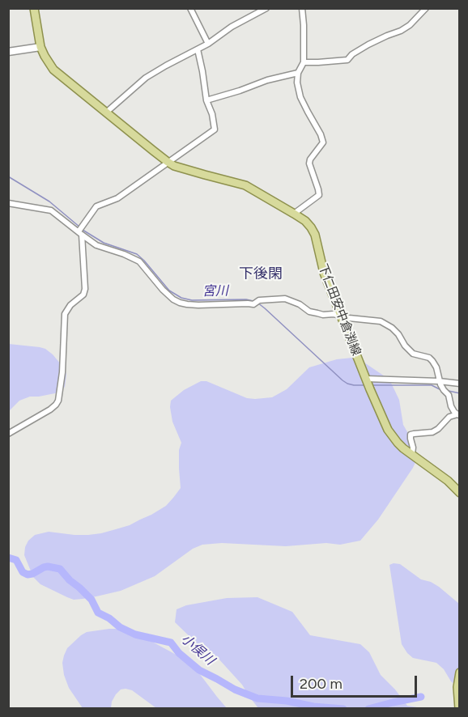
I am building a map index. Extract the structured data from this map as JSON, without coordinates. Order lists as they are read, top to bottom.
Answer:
{
  "streets": {
    "main road": ["下仁田安中倉渕線"]
  },
  "districts": ["下後閑"],
  "water": ["宮川", "小俣川"],
  "scale_bar": "200 m"
}
